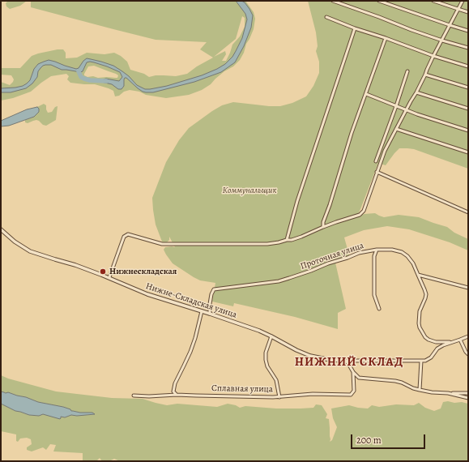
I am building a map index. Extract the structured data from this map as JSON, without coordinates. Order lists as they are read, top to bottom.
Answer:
{
  "streets": {
    "street": ["Проточная улица", "Нижне-Складская улица", "Сплавная улица"]
  },
  "crossings": [
    ["Проточная улица", "Нижне-Складская улица"]
  ],
  "districts": ["НИЖНИЙ СКЛАД"],
  "parks": ["Коммунальщик"],
  "places": ["Нижнескладская"],
  "scale_bar": "200 m"
}
